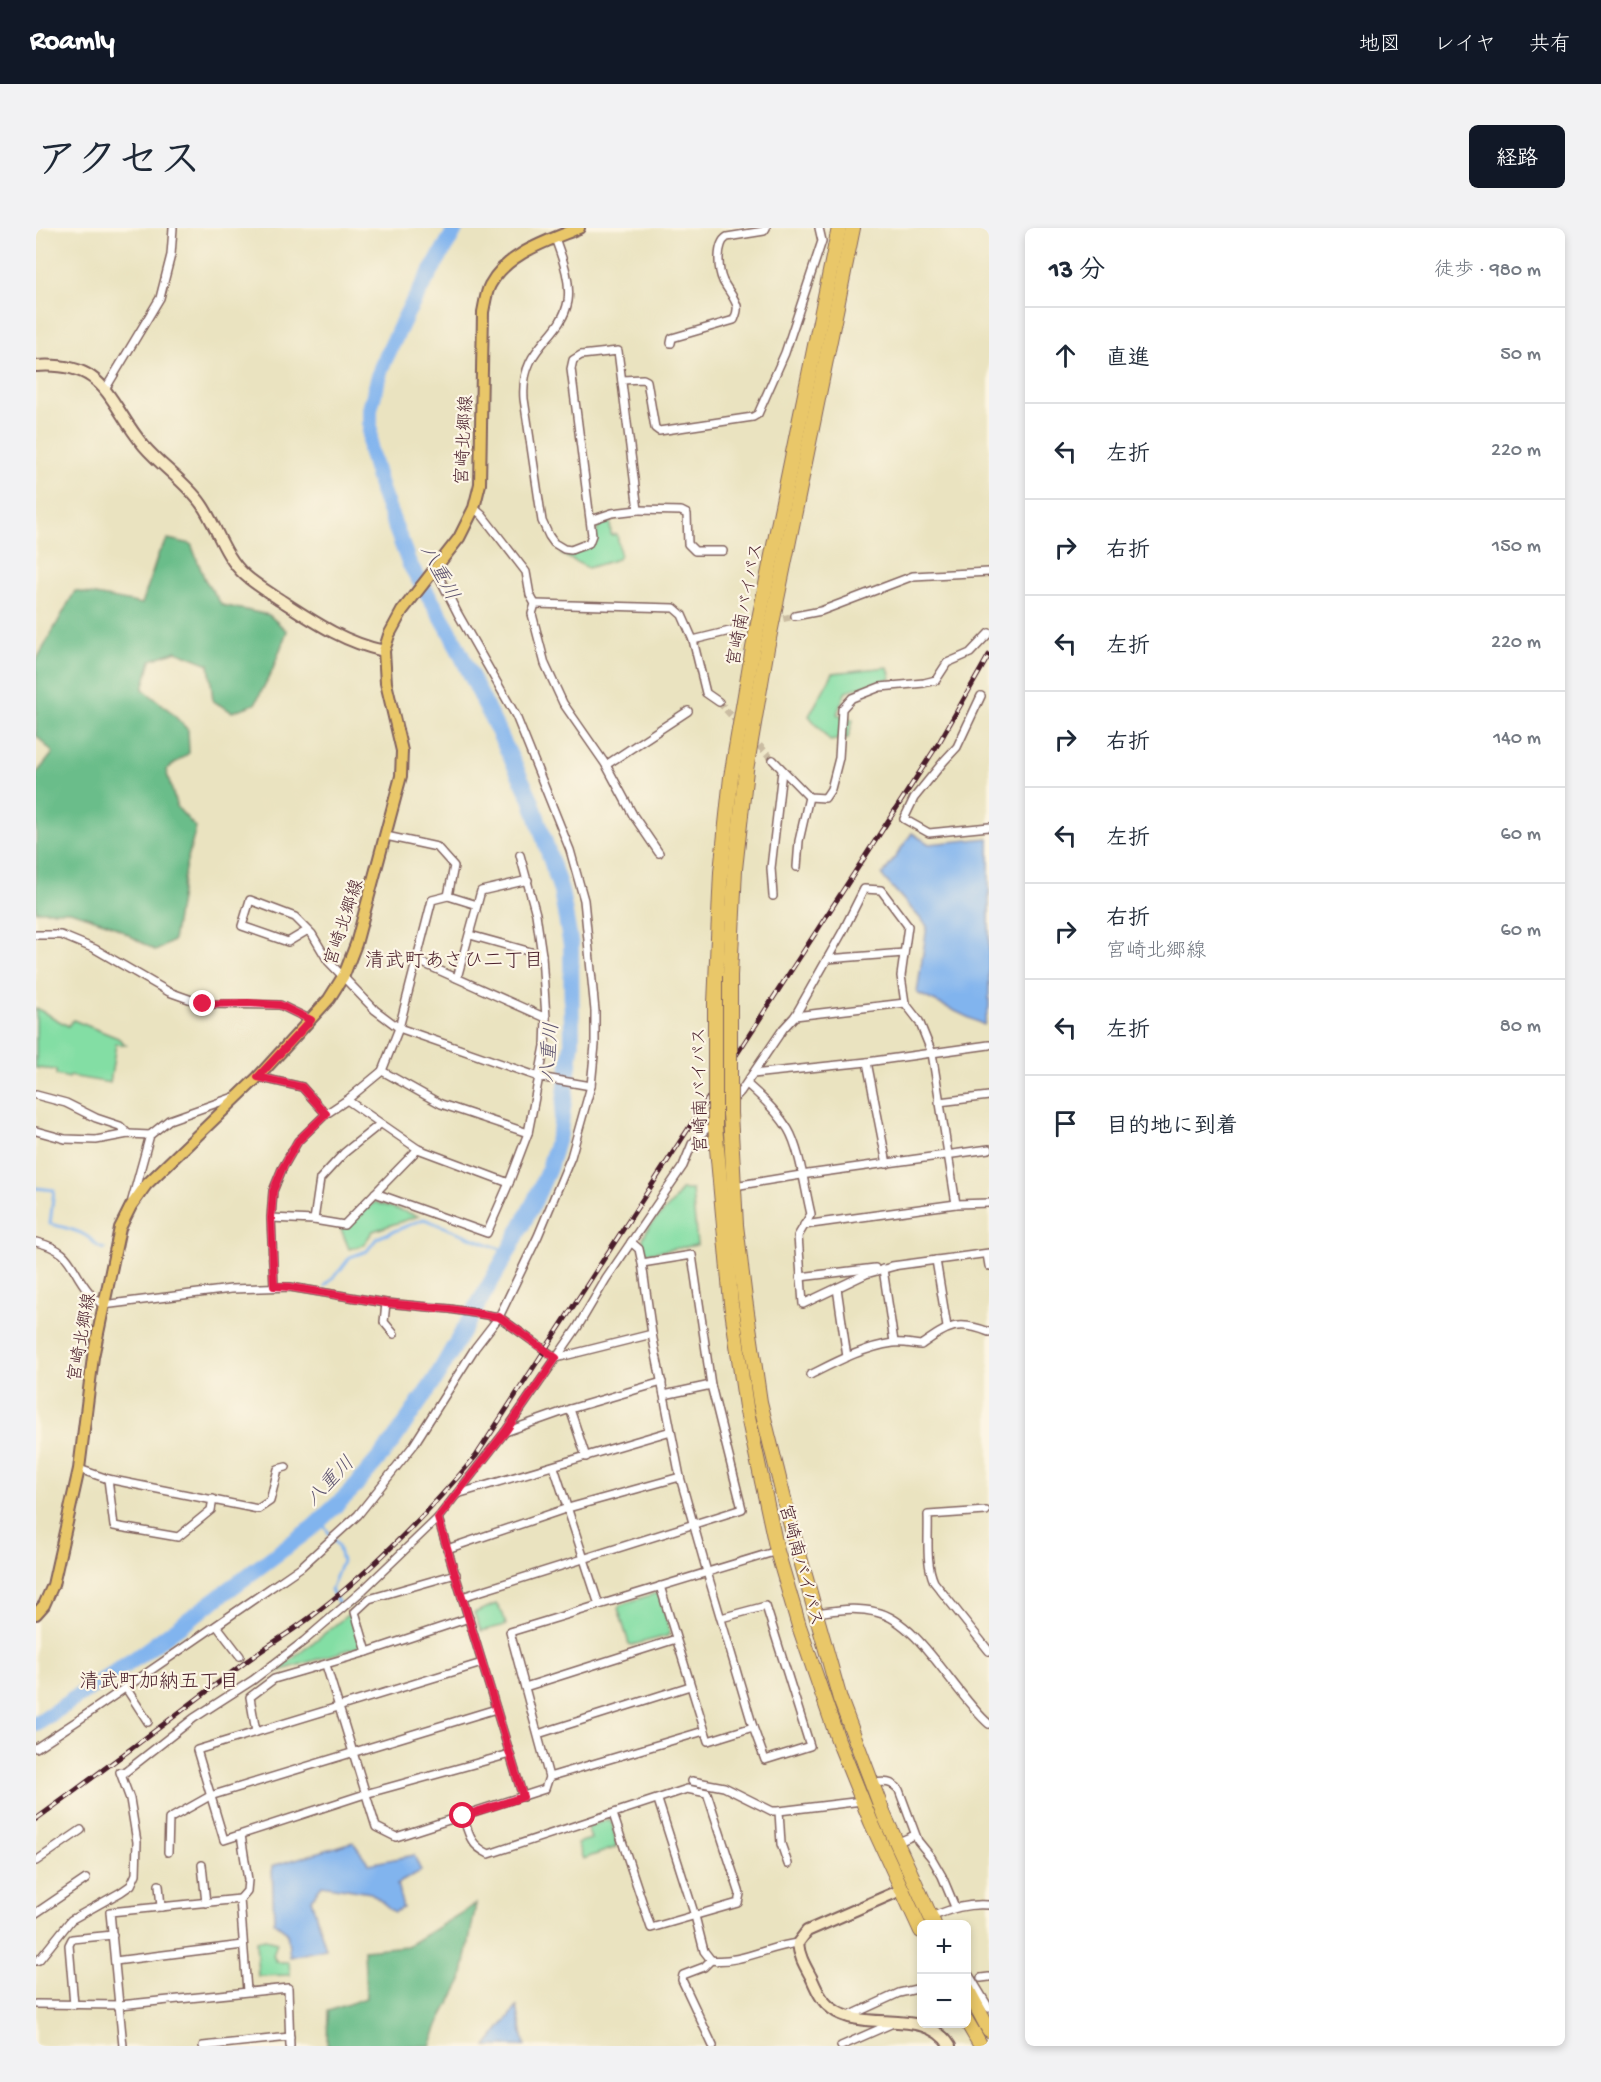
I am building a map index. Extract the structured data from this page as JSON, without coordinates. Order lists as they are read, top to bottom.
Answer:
{
  "streets": {
    "highway": ["宮崎南バイパス"],
    "main road": ["宮崎北郷線"]
  },
  "districts": ["清武町あさひ二丁目", "清武町加納五丁目"],
  "water": ["八重川"],
  "page": {
    "header": "Roamly",
    "nav": ["地図", "レイヤ", "共有"],
    "title": "アクセス",
    "buttons": "経路",
    "heading": ["13 分", "徒歩 · 980 m"],
    "list": [
      ["直進", "50 m"],
      ["左折", "220 m"],
      ["右折", "150 m"],
      ["左折", "220 m"],
      ["右折", "140 m"],
      ["左折", "60 m"],
      ["右折", "宮崎北郷線", "60 m"],
      ["左折", "80 m"],
      "目的地に到着"
    ],
    "map_buttons": ["+", "−"]
  }
}
